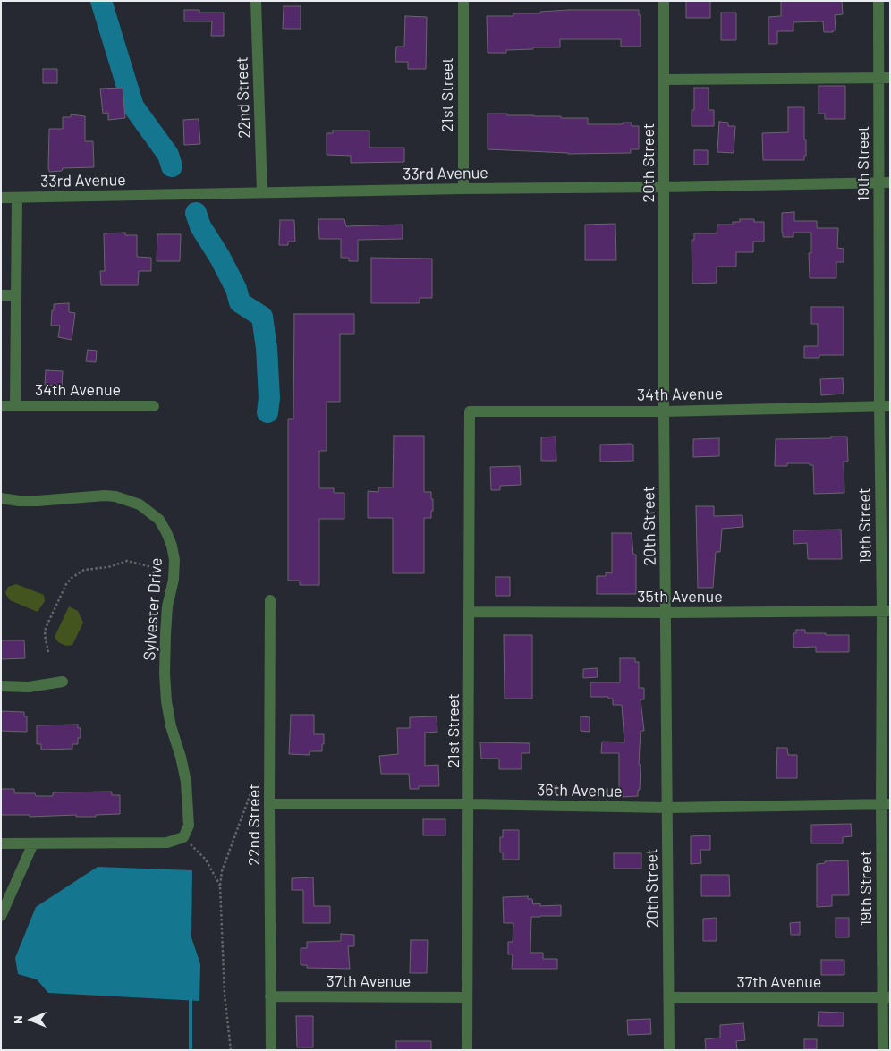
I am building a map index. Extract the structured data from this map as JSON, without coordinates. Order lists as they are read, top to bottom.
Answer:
{
  "streets": {
    "street": [
      "21st Street",
      "22nd Street",
      "20th Street",
      "19th Street",
      "33rd Avenue",
      "34th Avenue",
      "35th Avenue",
      "Sylvester Drive",
      "36th Avenue",
      "37th Avenue"
    ]
  },
  "crossings": [
    ["21st Street", "33rd Avenue"],
    ["21st Street", "34th Avenue"],
    ["21st Street", "35th Avenue"],
    ["21st Street", "36th Avenue"],
    ["21st Street", "37th Avenue"],
    ["22nd Street", "33rd Avenue"],
    ["22nd Street", "36th Avenue"],
    ["22nd Street", "37th Avenue"],
    ["20th Street", "33rd Avenue"],
    ["20th Street", "34th Avenue"],
    ["20th Street", "35th Avenue"],
    ["20th Street", "36th Avenue"],
    ["20th Street", "37th Avenue"],
    ["19th Street", "33rd Avenue"],
    ["19th Street", "34th Avenue"],
    ["19th Street", "35th Avenue"],
    ["19th Street", "36th Avenue"],
    ["19th Street", "37th Avenue"]
  ],
  "north": "left"
}
